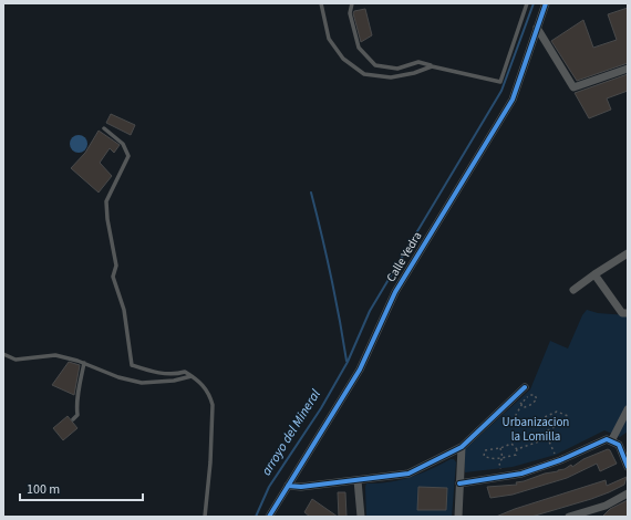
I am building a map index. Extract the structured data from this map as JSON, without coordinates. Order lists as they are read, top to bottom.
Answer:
{
  "streets": {
    "street": ["Calle Yedra"]
  },
  "water": ["arroyo del Mineral"],
  "parks": ["Urbanizacion la Lomilla"],
  "scale_bar": "100 m"
}
